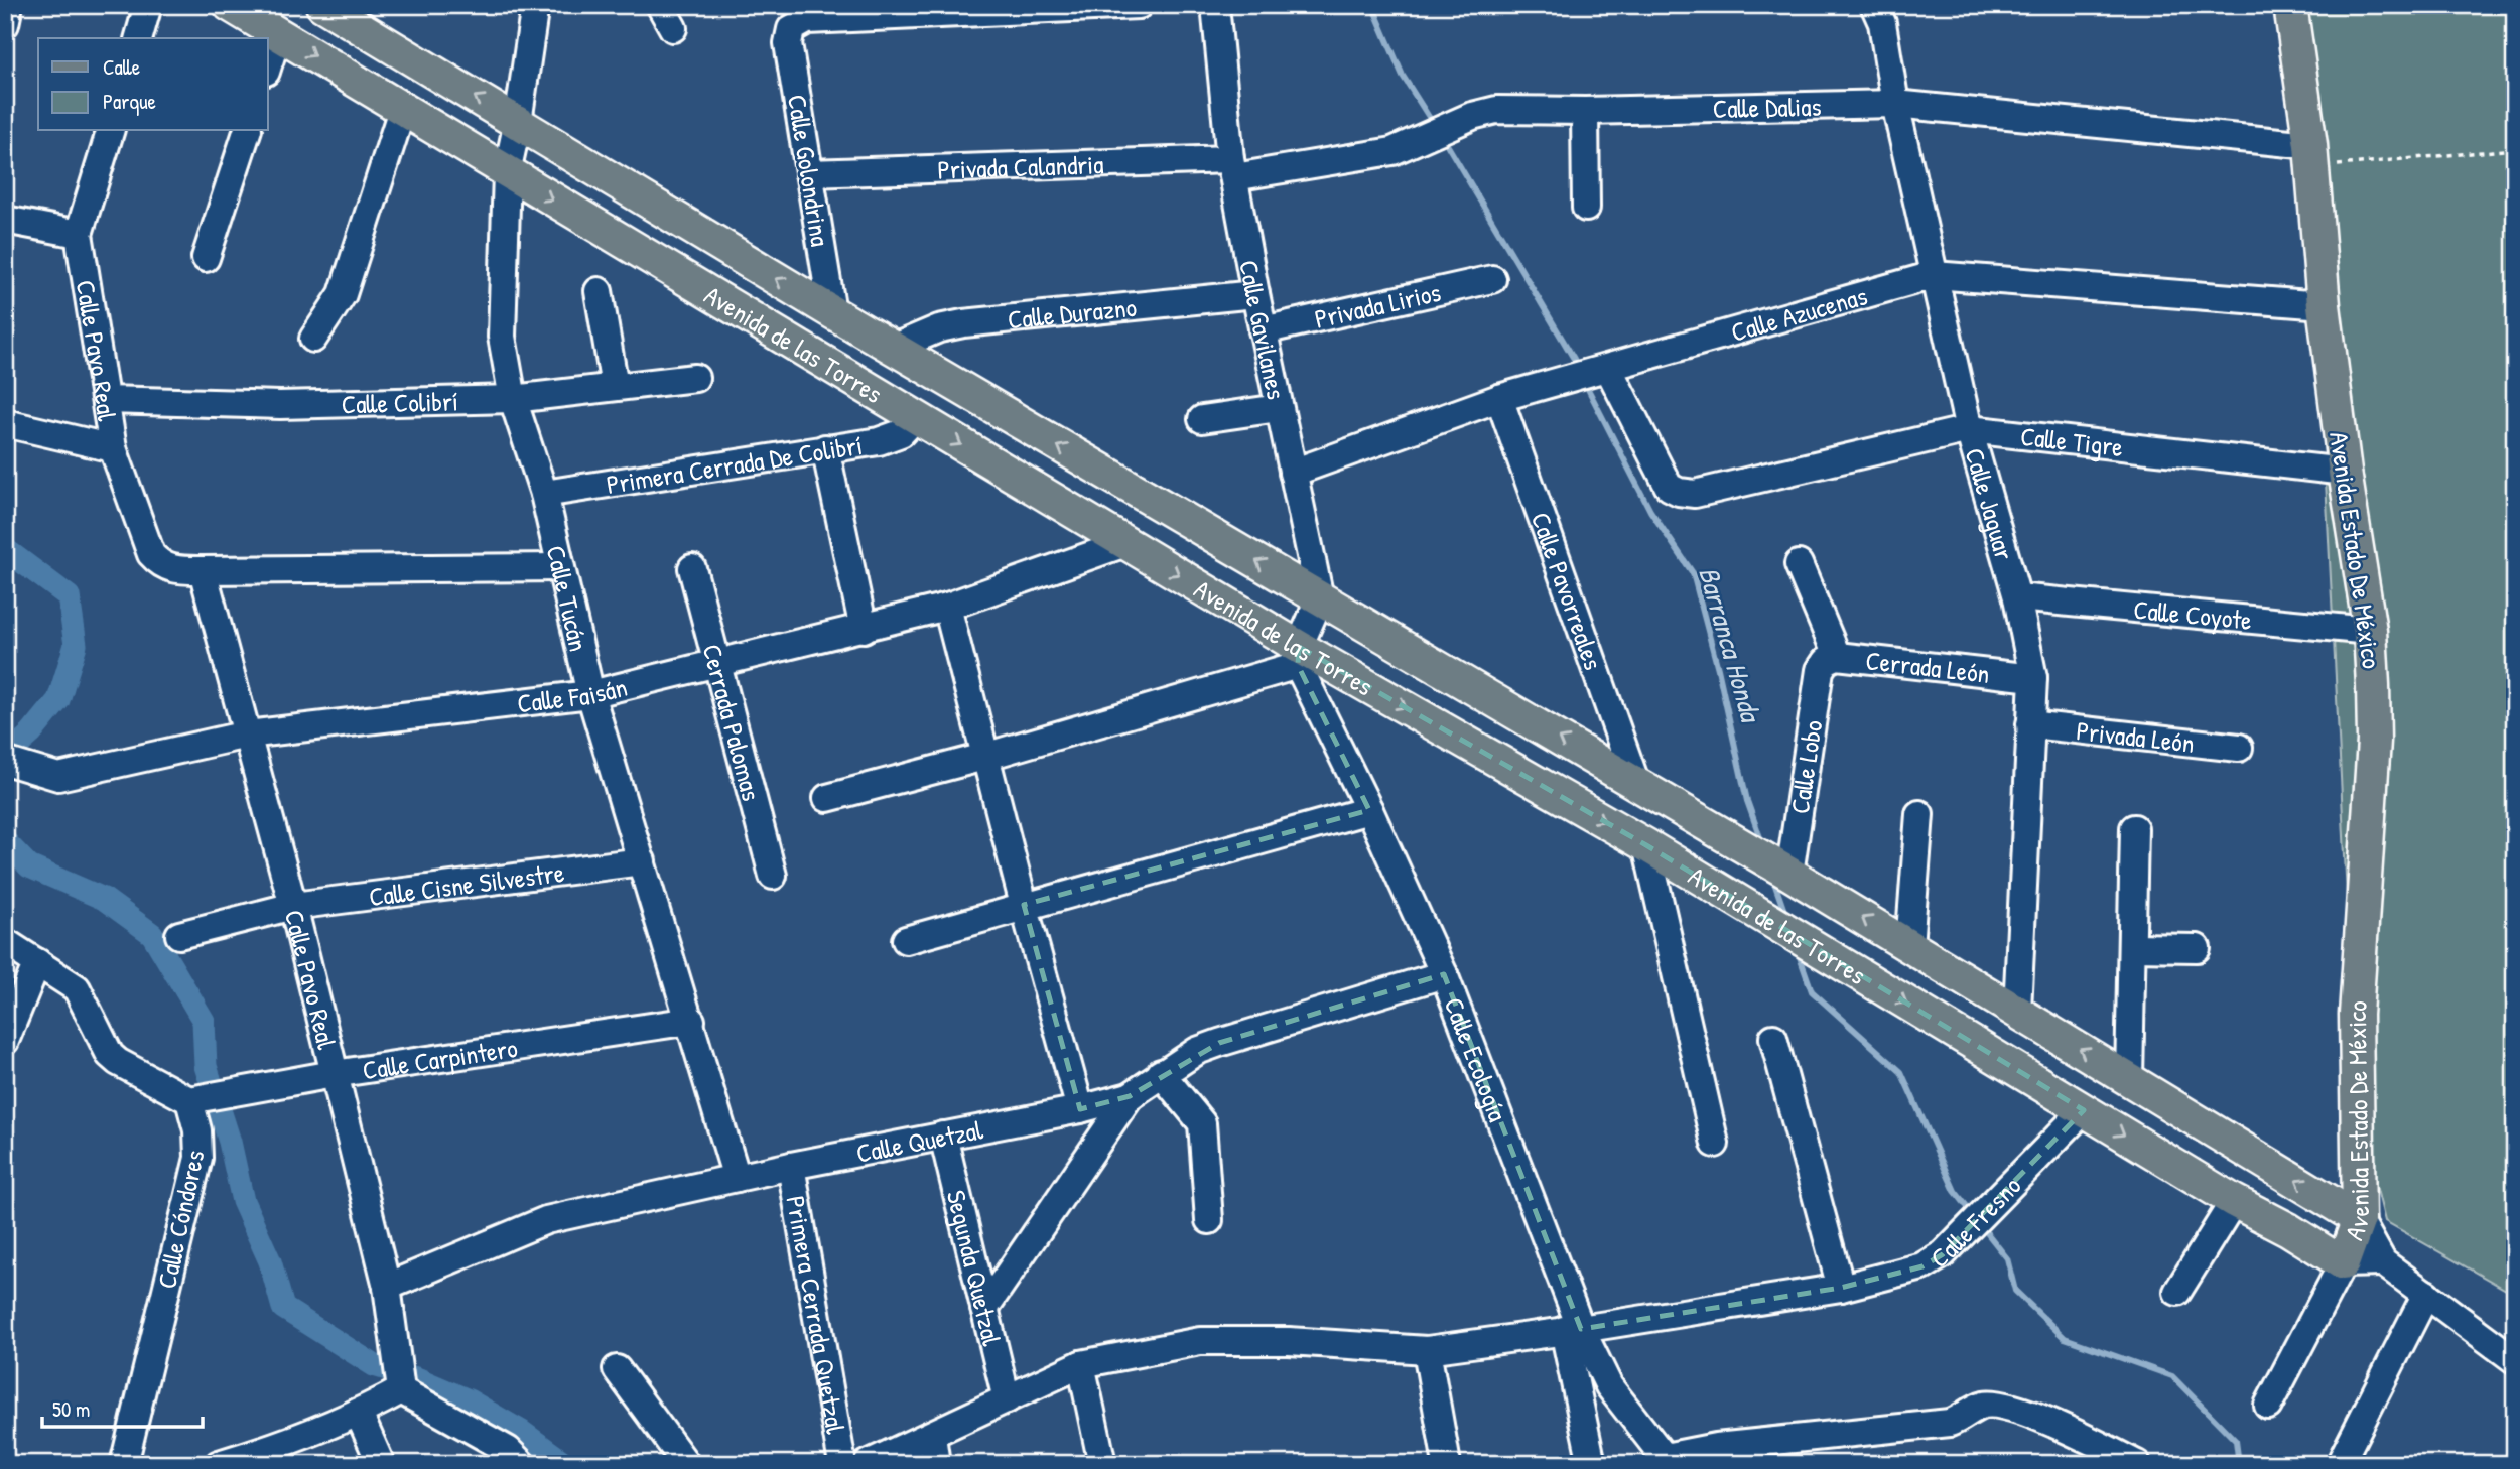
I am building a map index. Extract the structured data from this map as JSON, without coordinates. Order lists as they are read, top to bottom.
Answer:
{
  "streets": {
    "main road": ["Avenida de las Torres", "Avenida Estado De México"],
    "street": [
      "Calle Dalias",
      "Privada Calandria",
      "Calle Golondrina",
      "Privada Lirios",
      "Calle Durazno",
      "Calle Azucenas",
      "Calle Gavilanes",
      "Calle Pavo Real",
      "Calle Colibrí",
      "Calle Tigre",
      "Primera Cerrada De Colibrí",
      "Calle Jaguar",
      "Calle Pavorreales",
      "Calle Tucán",
      "Calle Coyote",
      "Cerrada León",
      "Calle Faisán",
      "Cerrada Palomas",
      "Privada León",
      "Calle Lobo",
      "Calle Cisne Silvestre",
      "Calle Carpintero",
      "Calle Ecología",
      "Calle Quetzal",
      "Calle Fresno",
      "Calle Cóndores",
      "Segunda Quetzal",
      "Primera Cerrada Quetzal"
    ]
  },
  "crossings": [
    ["Calle Dalias", "Privada Calandria"],
    ["Calle Dalias", "Calle Gavilanes"],
    ["Calle Dalias", "Calle Jaguar"],
    ["Calle Dalias", "Avenida Estado De México"],
    ["Privada Calandria", "Calle Golondrina"],
    ["Privada Calandria", "Calle Gavilanes"],
    ["Calle Golondrina", "Avenida de las Torres"],
    ["Privada Lirios", "Calle Gavilanes"],
    ["Calle Durazno", "Calle Gavilanes"],
    ["Calle Durazno", "Avenida de las Torres"],
    ["Calle Azucenas", "Calle Gavilanes"],
    ["Calle Azucenas", "Calle Tigre"],
    ["Calle Azucenas", "Calle Jaguar"],
    ["Calle Azucenas", "Avenida Estado De México"],
    ["Calle Azucenas", "Calle Pavorreales"],
    ["Calle Gavilanes", "Avenida de las Torres"],
    ["Avenida de las Torres", "Primera Cerrada De Colibrí"],
    ["Avenida de las Torres", "Calle Jaguar"],
    ["Avenida de las Torres", "Avenida Estado De México"],
    ["Avenida de las Torres", "Calle Pavorreales"],
    ["Avenida de las Torres", "Calle Tucán"],
    ["Avenida de las Torres", "Calle Faisán"],
    ["Avenida de las Torres", "Calle Lobo"],
    ["Avenida de las Torres", "Calle Ecología"],
    ["Avenida de las Torres", "Calle Fresno"],
    ["Calle Pavo Real", "Calle Colibrí"],
    ["Calle Pavo Real", "Calle Faisán"],
    ["Calle Pavo Real", "Calle Cisne Silvestre"],
    ["Calle Pavo Real", "Calle Carpintero"],
    ["Calle Pavo Real", "Calle Quetzal"],
    ["Calle Colibrí", "Calle Tucán"],
    ["Calle Tigre", "Calle Jaguar"],
    ["Calle Tigre", "Avenida Estado De México"],
    ["Primera Cerrada De Colibrí", "Calle Tucán"],
    ["Calle Jaguar", "Calle Coyote"],
    ["Calle Jaguar", "Cerrada León"],
    ["Calle Jaguar", "Privada León"],
    ["Avenida Estado De México", "Calle Coyote"],
    ["Calle Tucán", "Calle Faisán"],
    ["Calle Tucán", "Calle Cisne Silvestre"],
    ["Calle Tucán", "Calle Carpintero"],
    ["Calle Tucán", "Calle Quetzal"],
    ["Cerrada León", "Calle Lobo"],
    ["Calle Faisán", "Cerrada Palomas"],
    ["Calle Carpintero", "Calle Cóndores"],
    ["Calle Ecología", "Calle Quetzal"],
    ["Calle Ecología", "Calle Fresno"],
    ["Calle Quetzal", "Segunda Quetzal"],
    ["Calle Quetzal", "Primera Cerrada Quetzal"],
    ["Calle Fresno", "Segunda Quetzal"]
  ],
  "water": ["Barranca Honda"],
  "legend": ["Calle", "Parque"],
  "scale_bar": "50 m"
}
